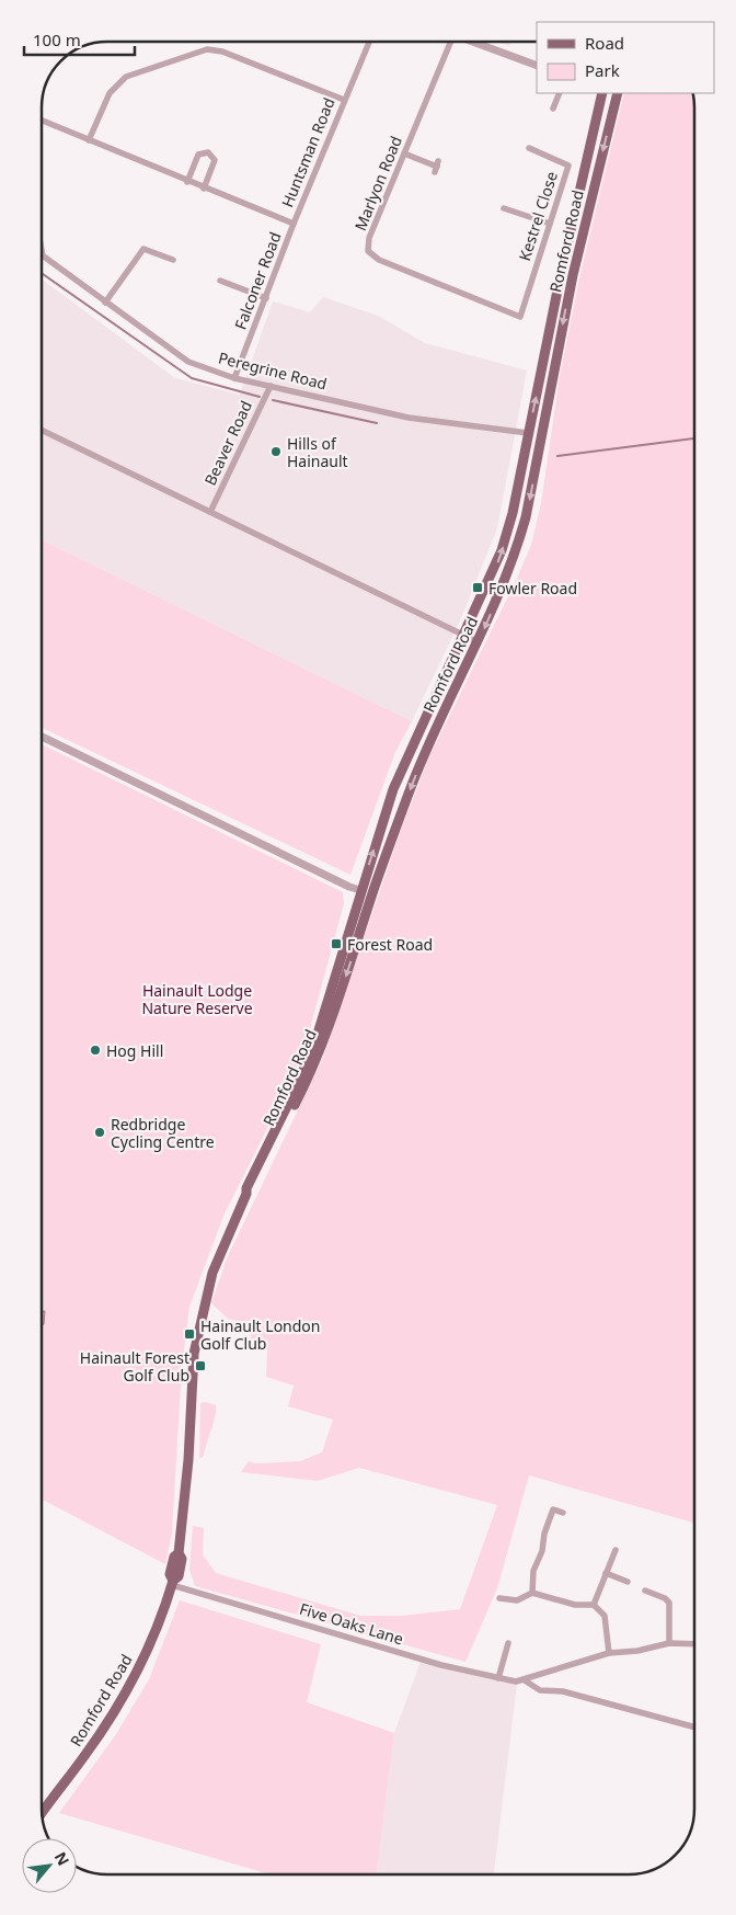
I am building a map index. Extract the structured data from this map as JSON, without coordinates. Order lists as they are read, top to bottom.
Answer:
{
  "streets": {
    "main road": ["Romford Road"],
    "street": [
      "Huntsman Road",
      "Marlyon Road",
      "Kestrel Close",
      "Falconer Road",
      "Peregrine Road",
      "Beaver Road",
      "Five Oaks Lane"
    ]
  },
  "crossings": [
    ["Huntsman Road", "Falconer Road"],
    ["Marlyon Road", "Kestrel Close"],
    ["Romford Road", "Peregrine Road"],
    ["Romford Road", "Five Oaks Lane"],
    ["Falconer Road", "Peregrine Road"],
    ["Peregrine Road", "Beaver Road"]
  ],
  "parks": ["Hainault Lodge Nature Reserve"],
  "places": {
    "other": ["Hills of Hainault", "Hog Hill", "Redbridge Cycling Centre"],
    "transit": [
      "Fowler Road",
      "Forest Road",
      "Hainault London Golf Club",
      "Hainault Forest Golf Club"
    ]
  },
  "legend": ["Road", "Park"],
  "scale_bar": "100 m",
  "north": "top right"
}
